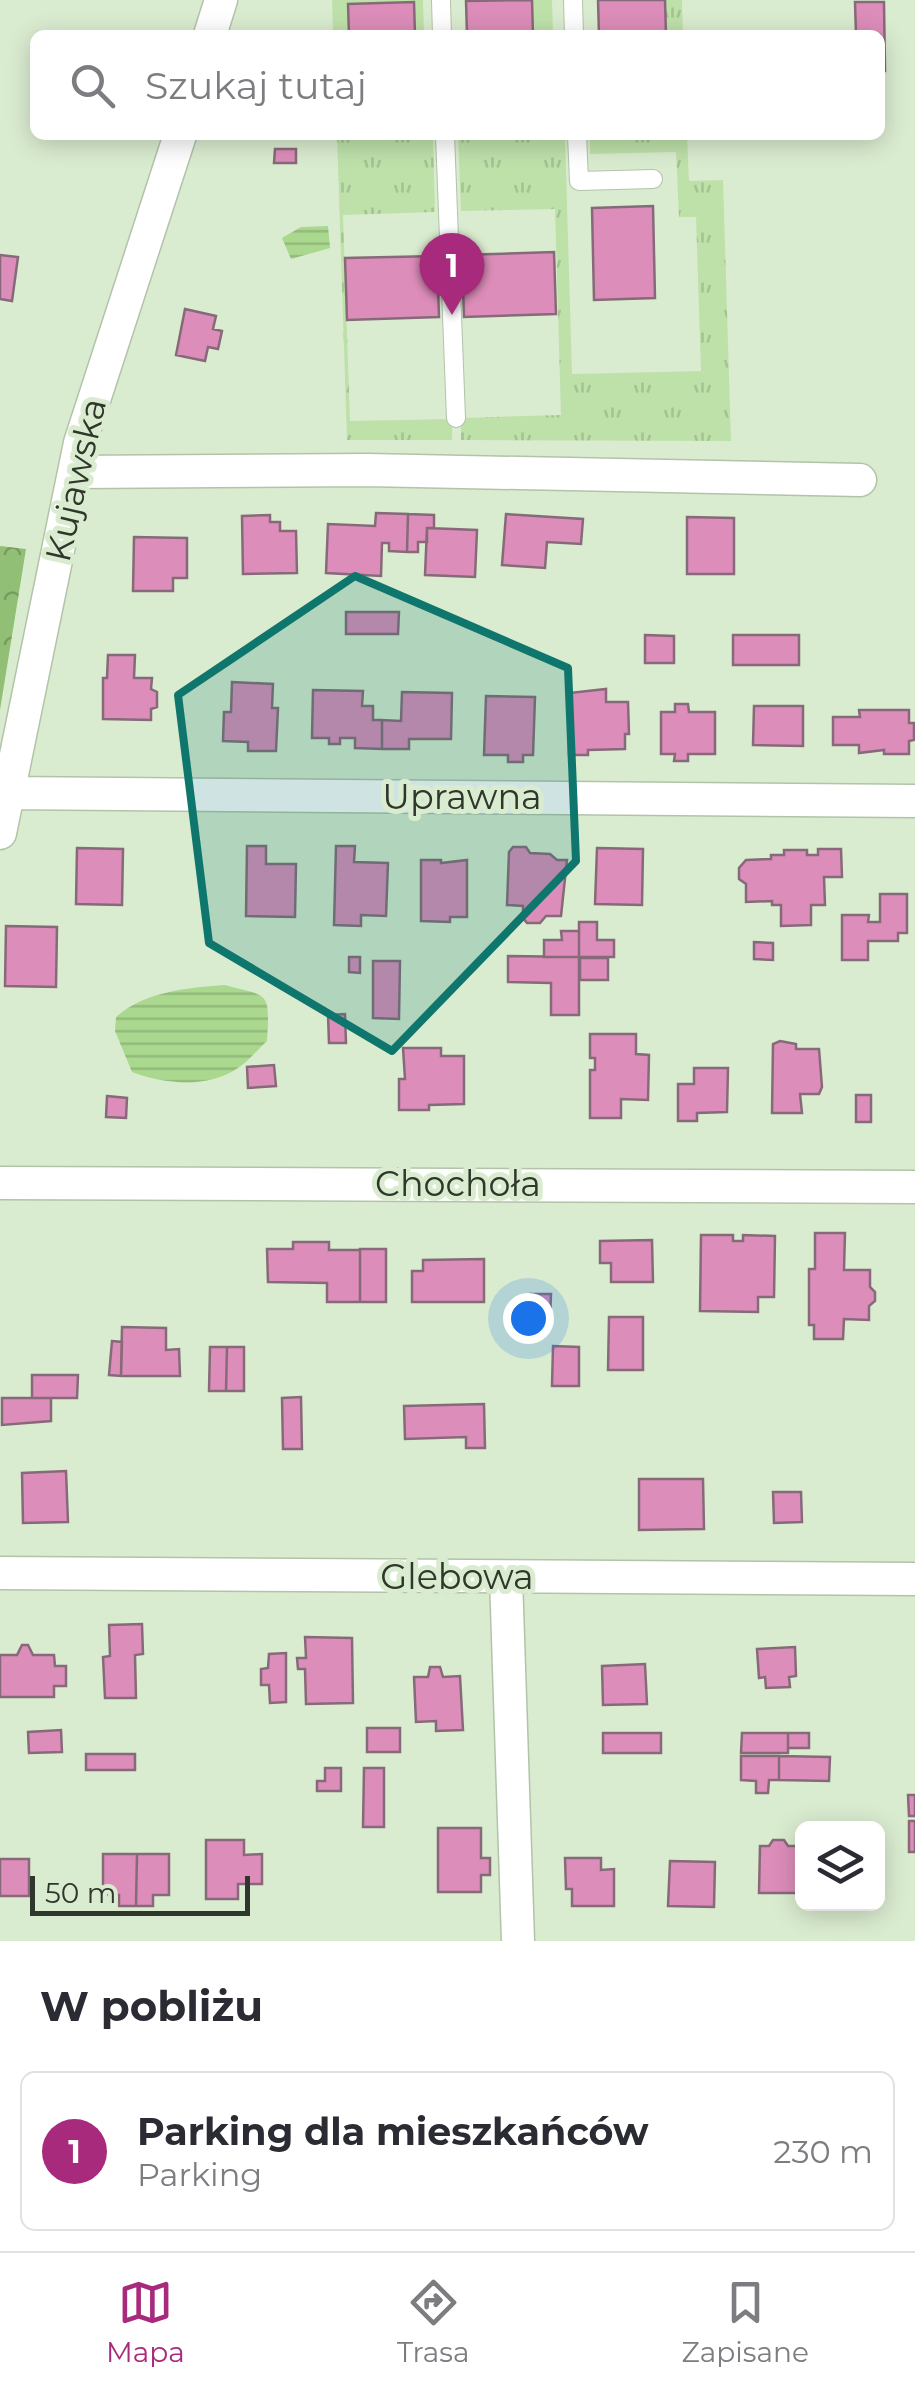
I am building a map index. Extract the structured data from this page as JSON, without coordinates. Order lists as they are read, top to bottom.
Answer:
{
  "streets": {
    "street": [
      "Kujawska",
      "Uprawna",
      "Chochoła",
      "Glebowa"
    ]
  },
  "crossings": [
    ["Kujawska", "Uprawna"]
  ],
  "scale_bar": "50 m",
  "page": {
    "search": "Szukaj tutaj",
    "pins": "1",
    "scale": "50 m",
    "heading": "W pobliżu",
    "list": [
      {
        "mark": "1",
        "name": "Parking dla mieszkańców",
        "note": "Parking",
        "value": "230 m"
      }
    ],
    "nav": ["Mapa", "Trasa", "Zapisane"]
  }
}
